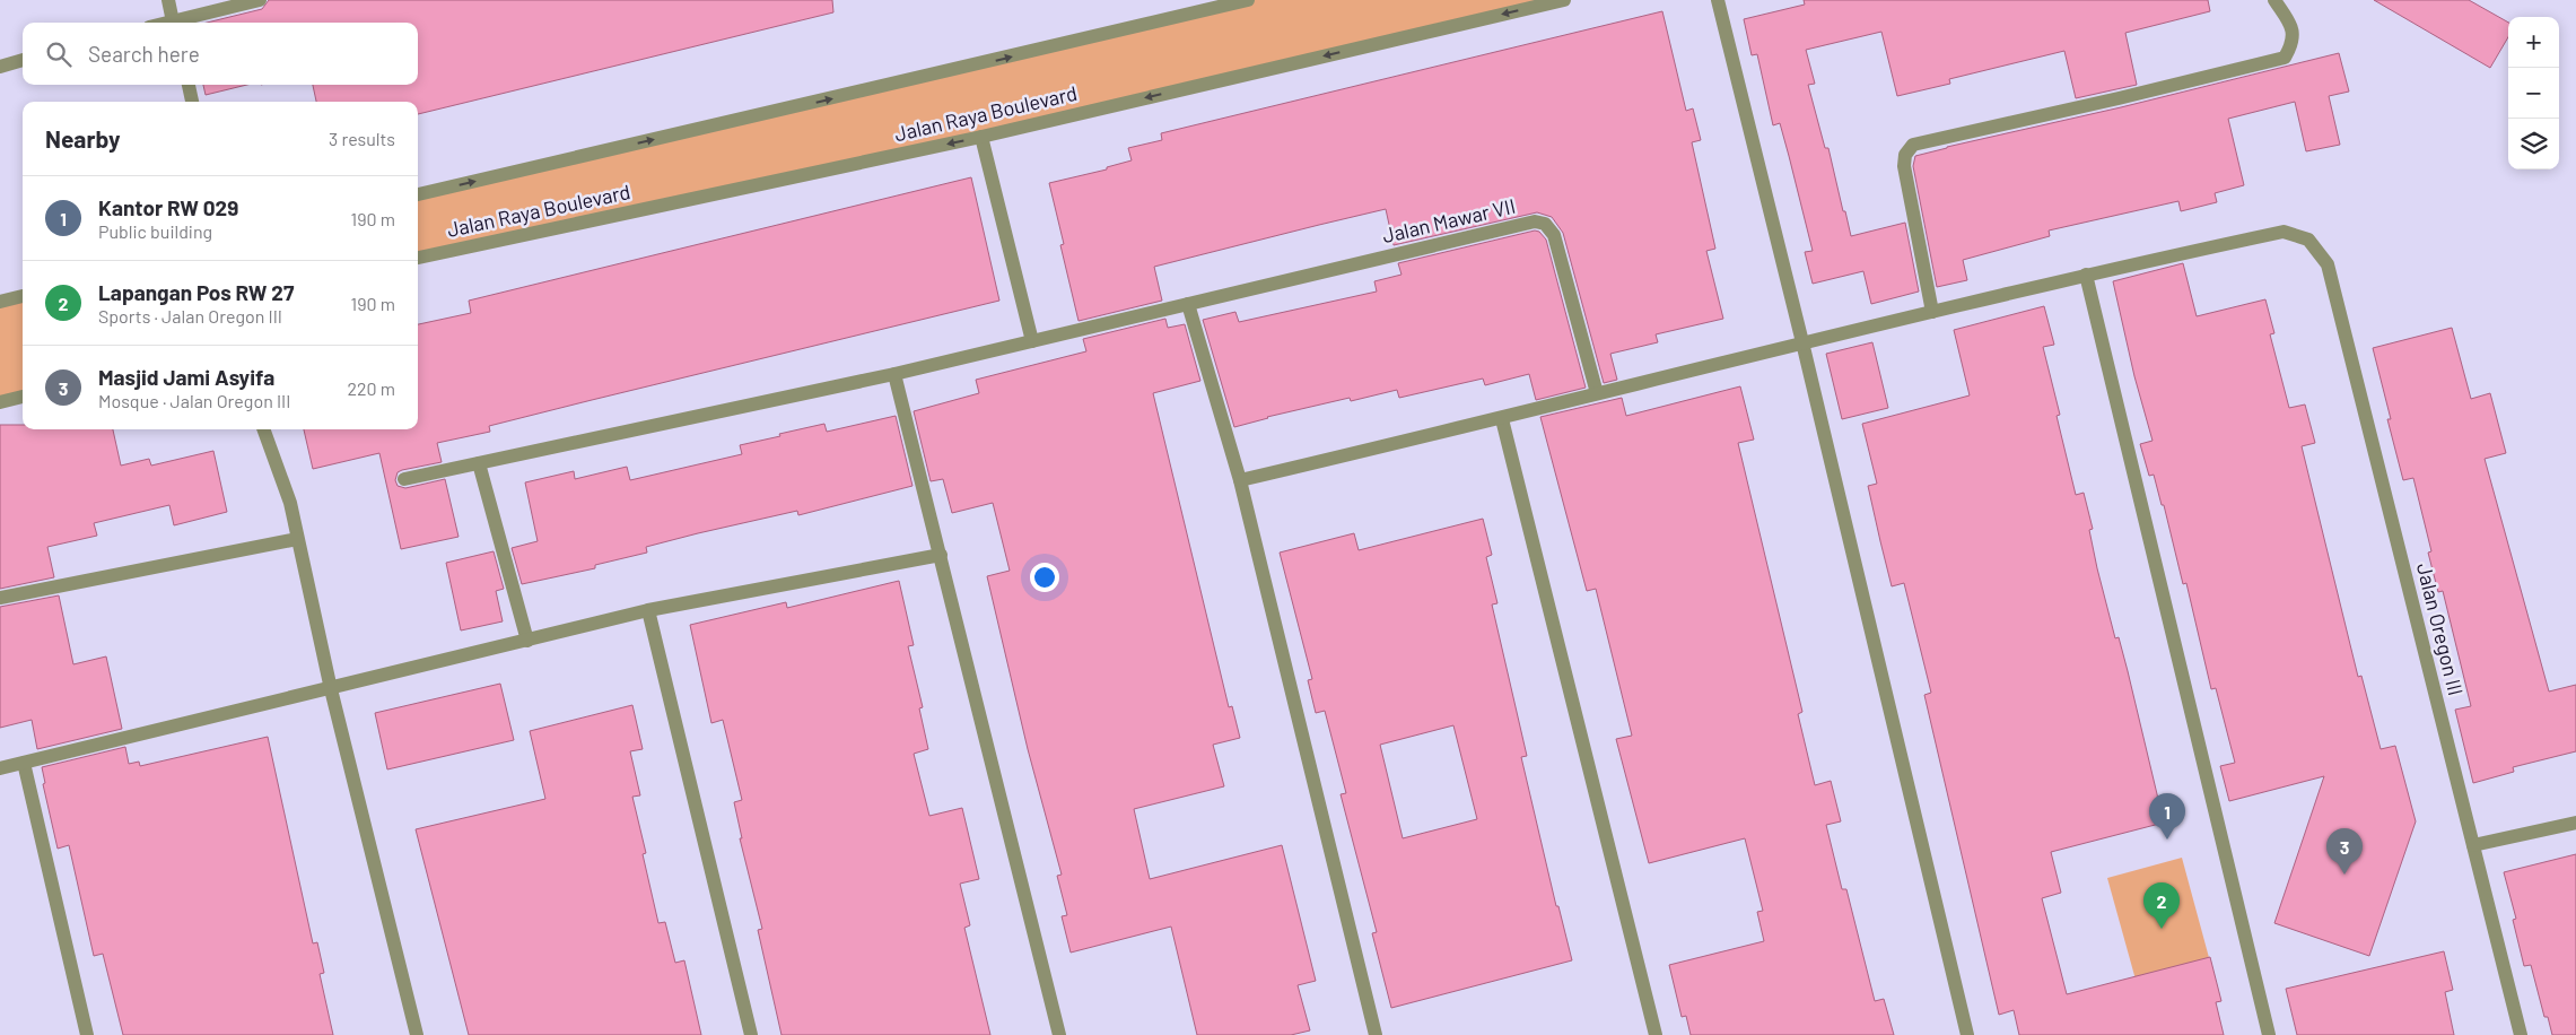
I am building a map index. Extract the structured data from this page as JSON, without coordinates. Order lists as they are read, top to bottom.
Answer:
{
  "streets": {
    "street": ["Jalan Raya Boulevard", "Jalan Mawar VII", "Jalan Oregon III"]
  },
  "page": {
    "map_buttons": ["+", "−"],
    "search": "Search here",
    "heading": ["Nearby", "3 results"],
    "list": [
      {
        "mark": "1",
        "name": "Kantor RW 029",
        "note": "Public building",
        "value": "190 m"
      },
      {
        "mark": "2",
        "name": "Lapangan Pos RW 27",
        "note": "Sports · Jalan Oregon III",
        "value": "190 m"
      },
      {
        "mark": "3",
        "name": "Masjid Jami Asyifa",
        "note": "Mosque · Jalan Oregon III",
        "value": "220 m"
      }
    ],
    "pins": ["1", "3", "2"]
  }
}
